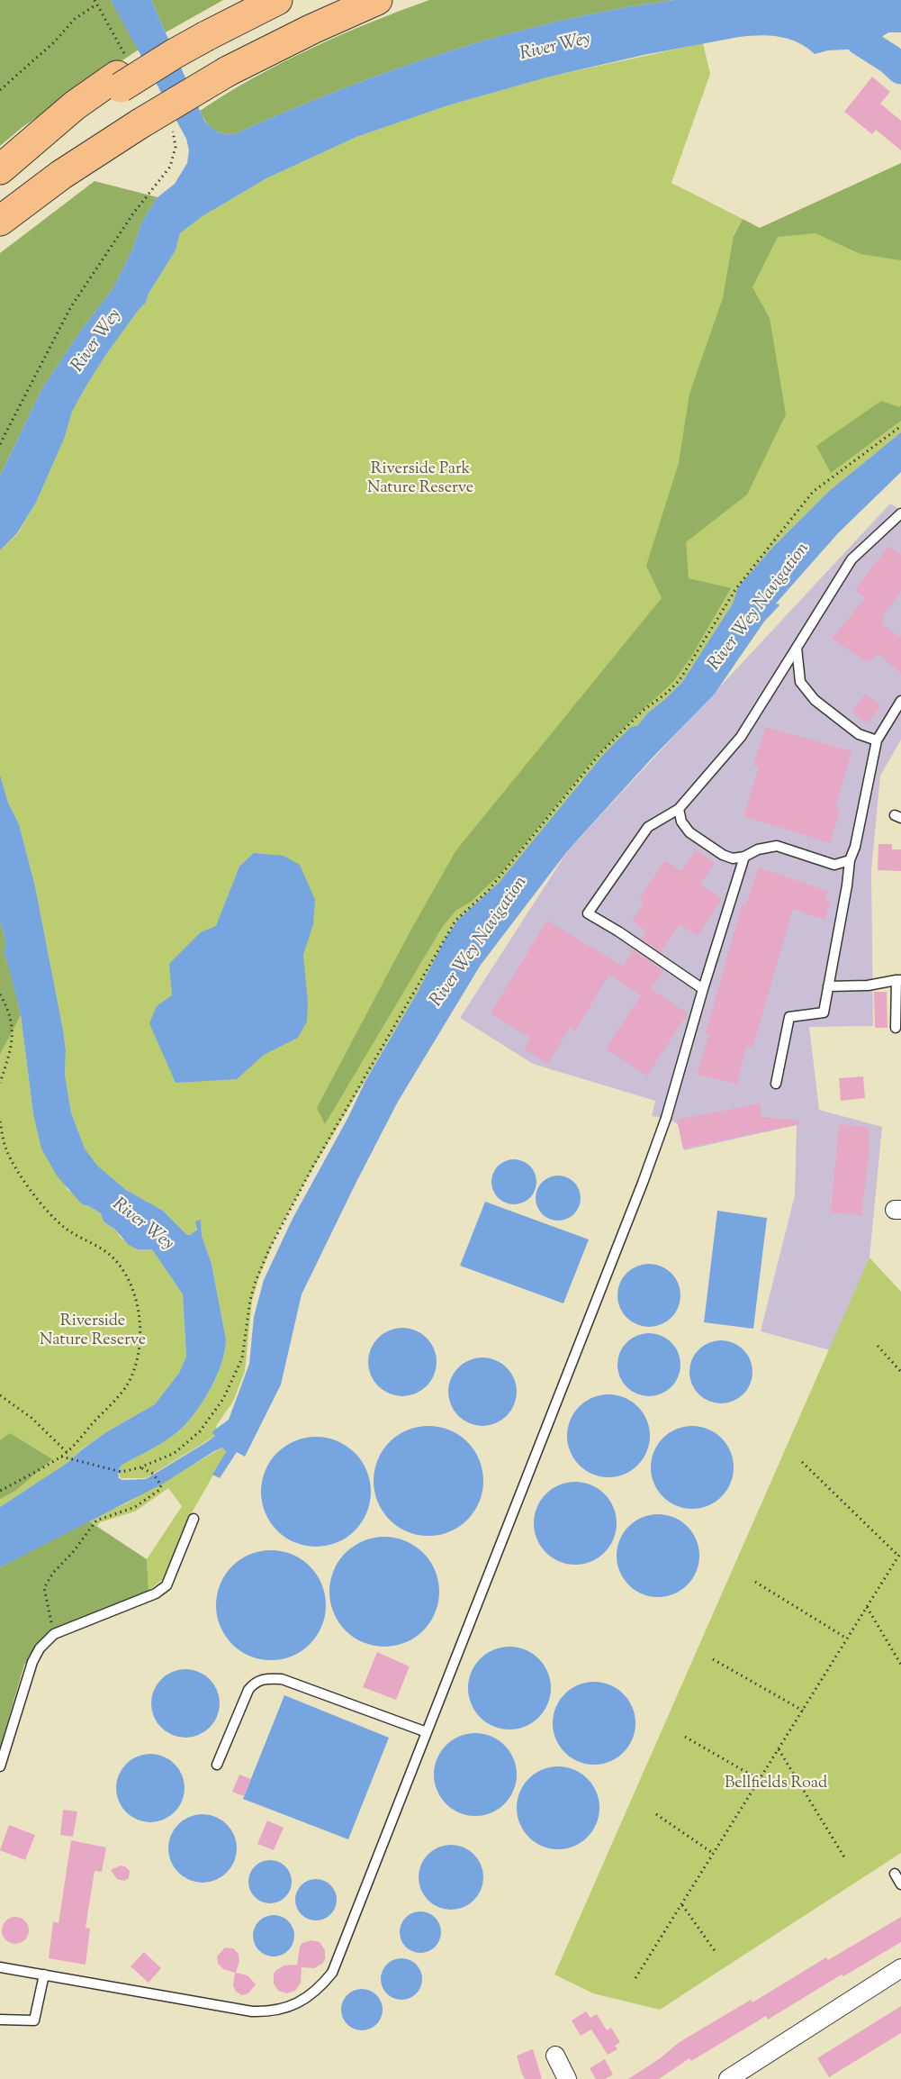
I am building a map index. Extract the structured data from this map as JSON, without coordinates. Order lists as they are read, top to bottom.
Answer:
{
  "water": ["River Wey", "River Wey Navigation"],
  "parks": ["Riverside Park Nature Reserve", "Riverside Nature Reserve", "Bellfields Road"]
}
